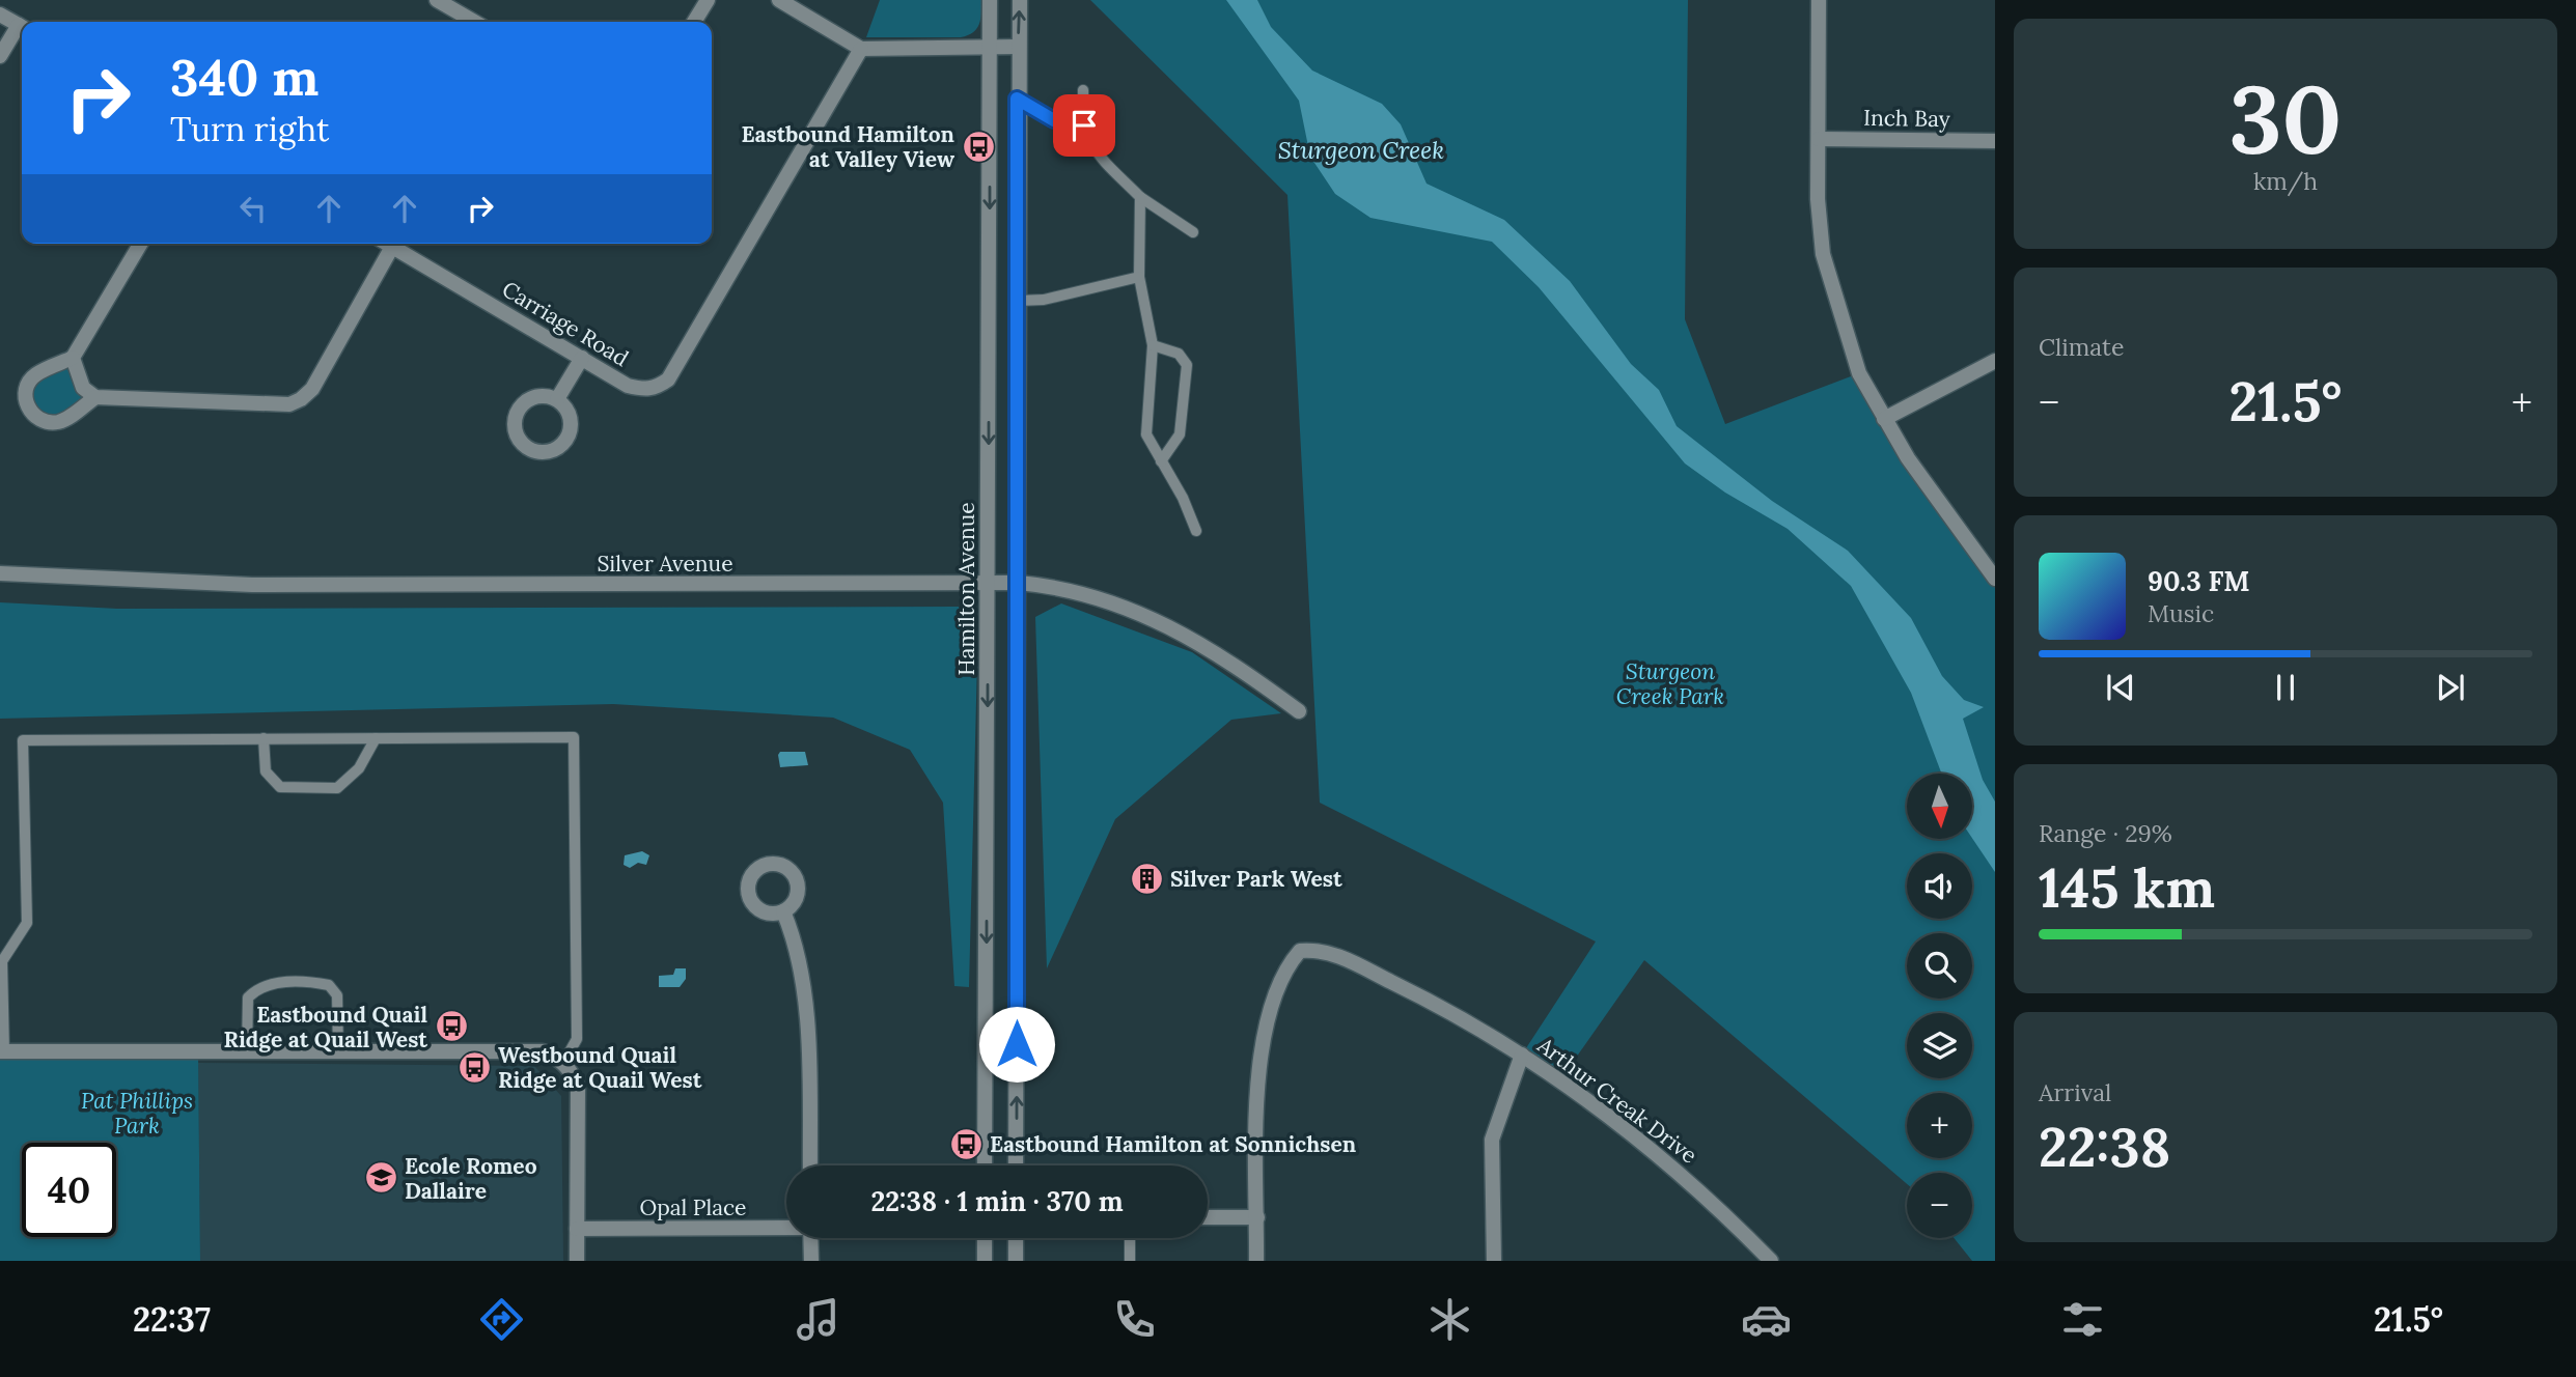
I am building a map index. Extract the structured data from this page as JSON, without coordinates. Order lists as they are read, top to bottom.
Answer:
{
  "streets": {
    "street": [
      "Inch Bay",
      "Carriage Road",
      "Silver Avenue",
      "Hamilton Avenue",
      "Arthur Creak Drive",
      "Opal Place"
    ]
  },
  "crossings": [
    ["Silver Avenue", "Hamilton Avenue"]
  ],
  "water": ["Sturgeon Creek"],
  "parks": ["Sturgeon Creek Park", "Pat Phillips Park"],
  "places": {
    "bus stop": [
      "Eastbound Hamilton at Valley View",
      "Eastbound Quail Ridge at Quail West",
      "Westbound Quail Ridge at Quail West",
      "Eastbound Hamilton at Sonnichsen"
    ],
    "building": ["Silver Park West"],
    "school or university": ["Ecole Romeo Dallaire"]
  },
  "north": "bottom",
  "page": {
    "tile": [
      ["30", "km/h"],
      "Climate",
      ["Range · 29%", "145 km"],
      ["Arrival", "22:38"]
    ],
    "turn": ["340 m", "Turn right"],
    "heat": ["−", "21.5°", "+"],
    "song": ["90.3 FM", "Music"],
    "map_buttons": ["+", "−"],
    "limit": "40",
    "trip": "22:38 · 1 min · 370 m",
    "tabs": ["22:37", "21.5°"]
  }
}
